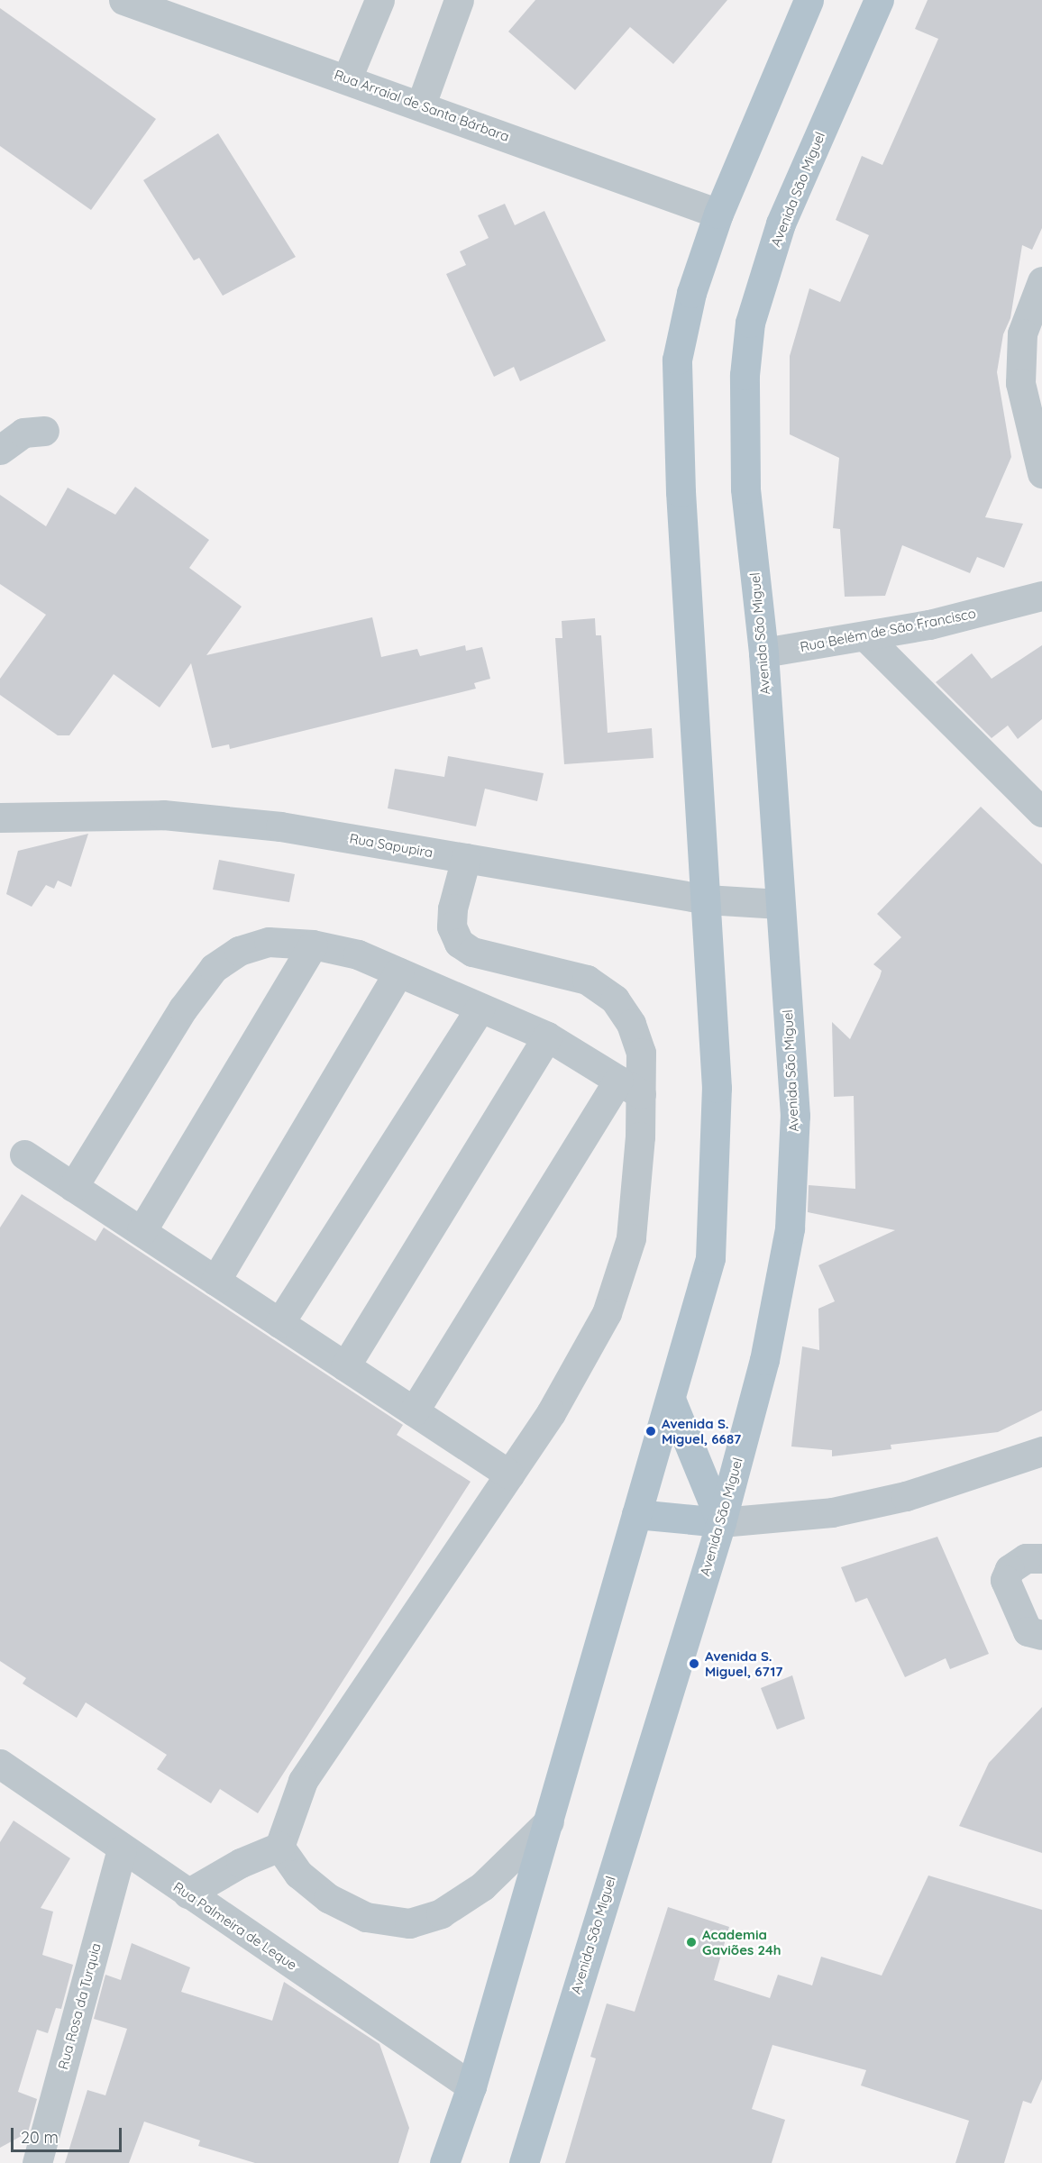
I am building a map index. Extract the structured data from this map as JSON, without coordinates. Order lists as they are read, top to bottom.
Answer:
{
  "streets": {
    "main road": ["Avenida São Miguel"],
    "street": [
      "Rua Arraial de Santa Bárbara",
      "Rua Belém de São Francisco",
      "Rua Sapupira",
      "Rua Palmeira de Leque",
      "Rua Rosa da Turquia"
    ]
  },
  "crossings": [
    ["Avenida São Miguel", "Rua Belém de São Francisco"],
    ["Avenida São Miguel", "Rua Sapupira"],
    ["Rua Palmeira de Leque", "Rua Rosa da Turquia"]
  ],
  "places": ["Avenida S. Miguel, 6687", "Avenida S. Miguel, 6717", "Academia Gaviões 24h"],
  "scale_bar": "20 m"
}
